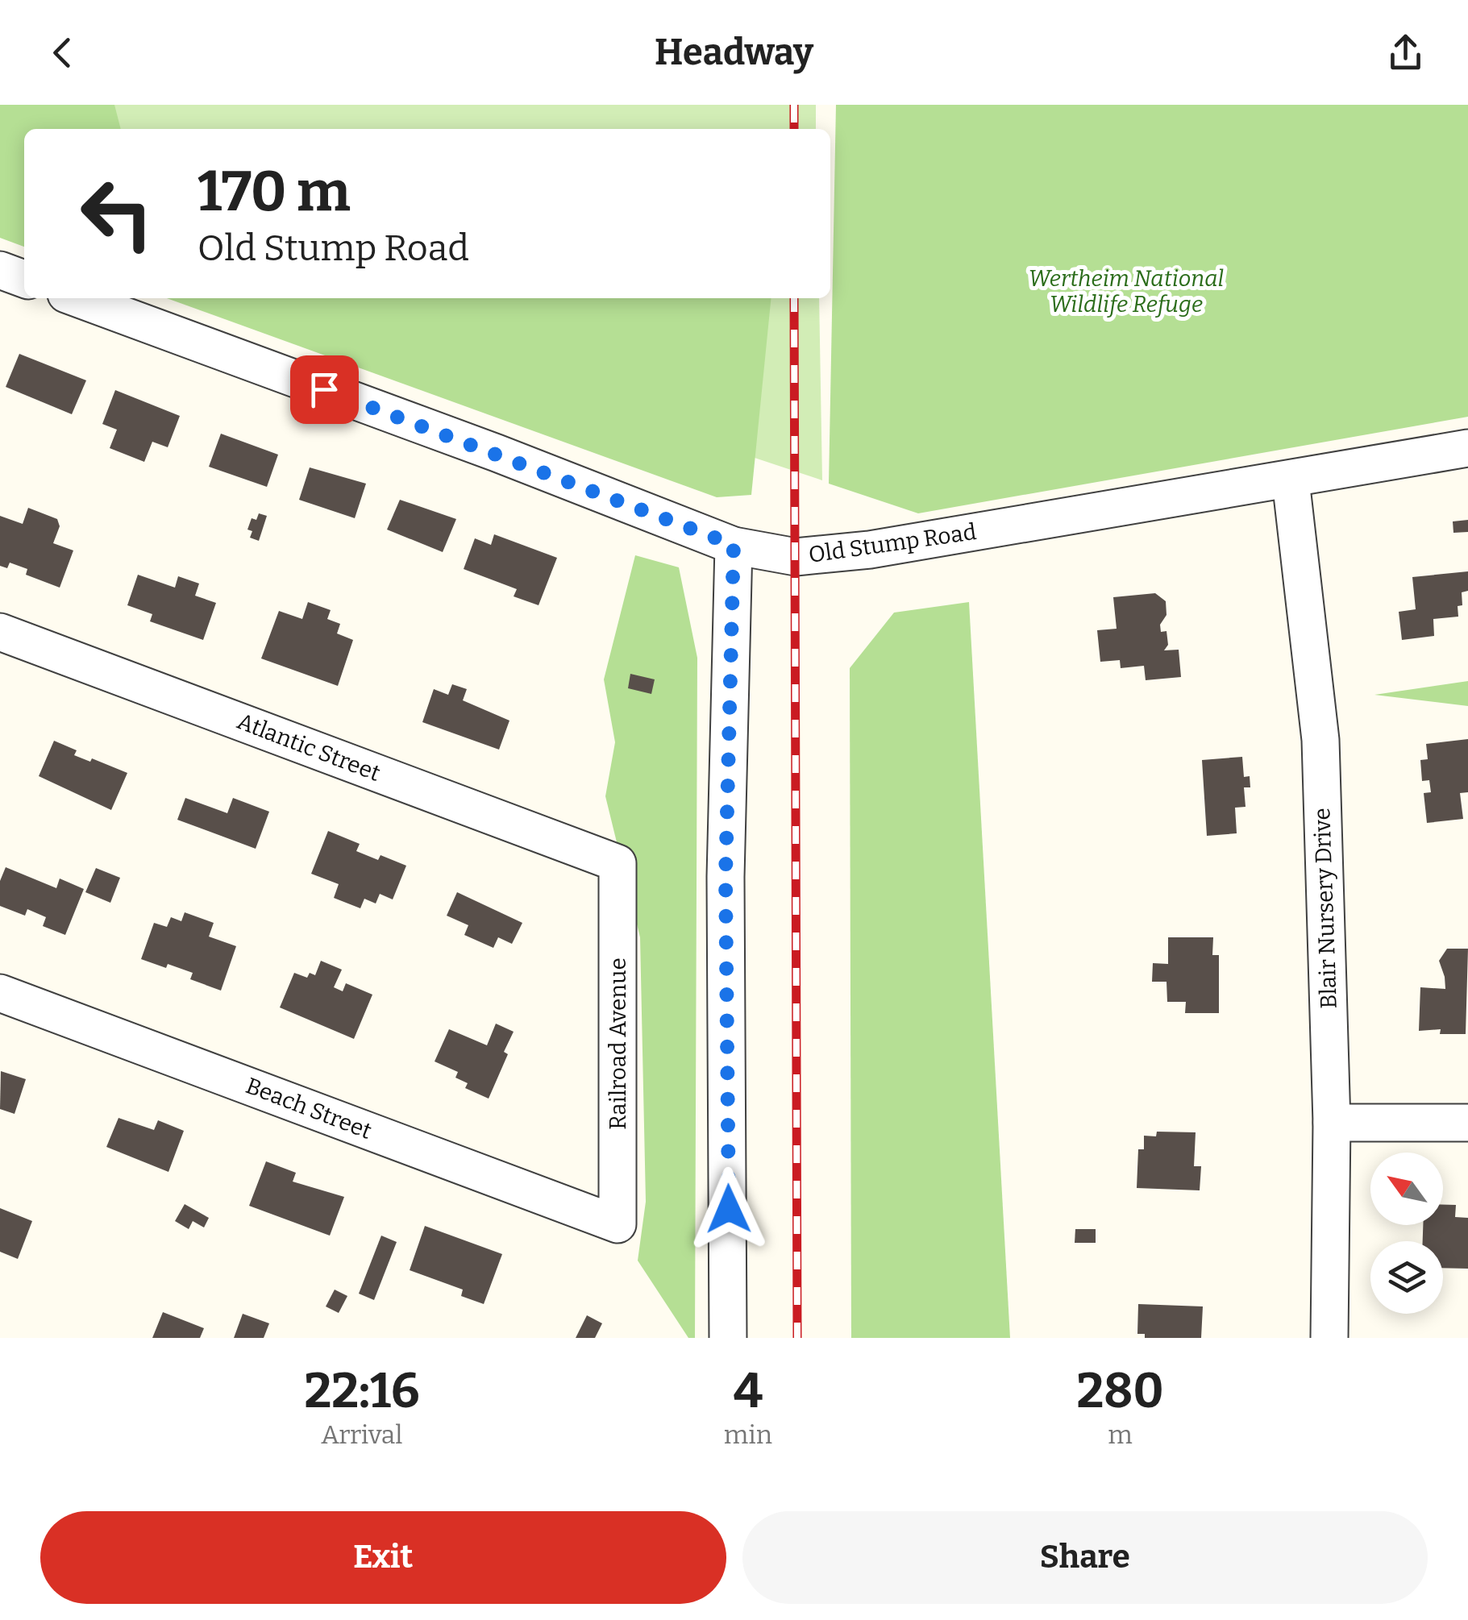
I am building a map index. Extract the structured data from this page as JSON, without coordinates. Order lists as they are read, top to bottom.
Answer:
{
  "streets": {
    "street": [
      "Old Stump Road",
      "Atlantic Street",
      "Blair Nursery Drive",
      "Railroad Avenue",
      "Beach Street"
    ]
  },
  "crossings": [
    ["Old Stump Road", "Blair Nursery Drive"],
    ["Atlantic Street", "Railroad Avenue"],
    ["Railroad Avenue", "Beach Street"]
  ],
  "parks": ["Wertheim National Wildlife Refuge"],
  "north": "top left",
  "page": {
    "header": "Headway",
    "turn": ["170 m", "Old Stump Road"],
    "eta": [
      "22:16",
      "Arrival",
      "4",
      "min",
      "280",
      "m"
    ],
    "buttons": ["Exit", "Share"]
  }
}
